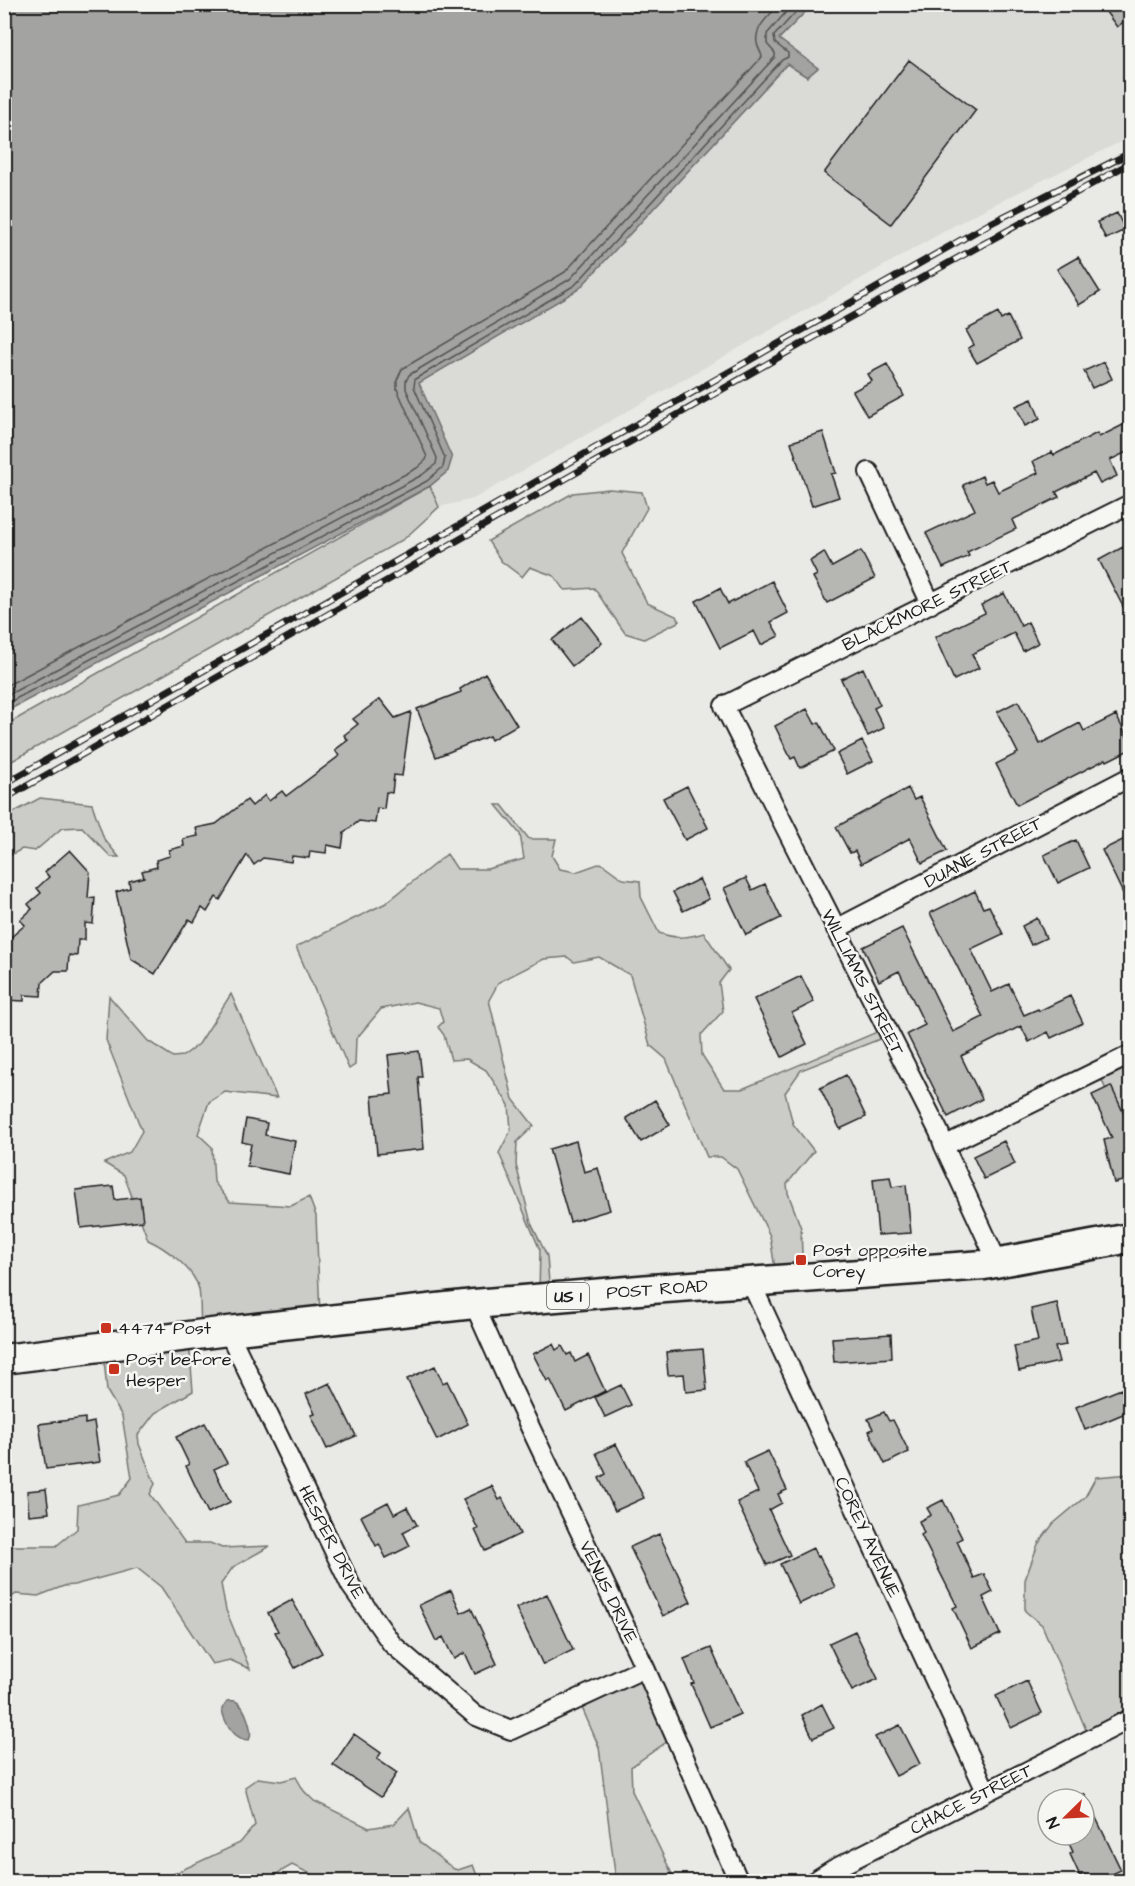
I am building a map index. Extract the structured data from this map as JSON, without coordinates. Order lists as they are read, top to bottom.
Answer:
{
  "streets": {
    "main road": ["POST ROAD", "US 1"],
    "street": [
      "BLACKMORE STREET",
      "DUANE STREET",
      "WILLIAMS STREET",
      "COREY AVENUE",
      "HESPER DRIVE",
      "VENUS DRIVE",
      "CHACE STREET"
    ]
  },
  "crossings": [
    ["BLACKMORE STREET", "WILLIAMS STREET"],
    ["DUANE STREET", "WILLIAMS STREET"],
    ["WILLIAMS STREET", "POST ROAD"],
    ["POST ROAD", "COREY AVENUE"],
    ["POST ROAD", "HESPER DRIVE"],
    ["POST ROAD", "VENUS DRIVE"],
    ["COREY AVENUE", "CHACE STREET"],
    ["HESPER DRIVE", "VENUS DRIVE"]
  ],
  "places": {
    "transit": ["Post opposite Corey", "4474 Post", "Post before Hesper"]
  },
  "north": "bottom left"
}
